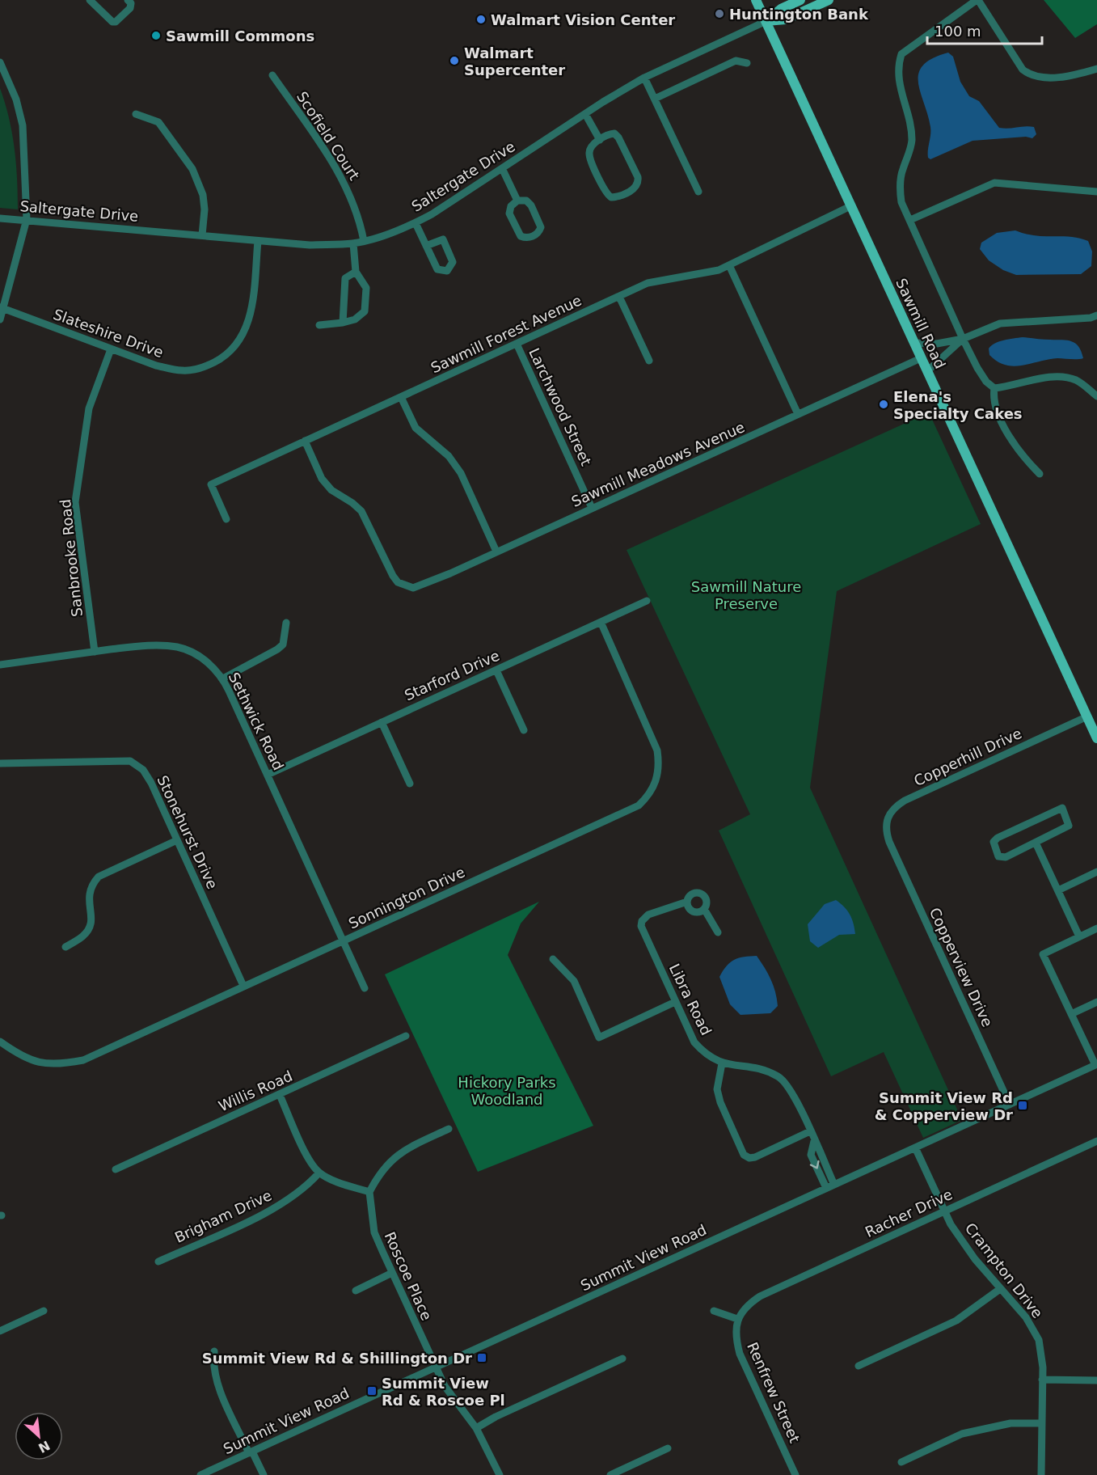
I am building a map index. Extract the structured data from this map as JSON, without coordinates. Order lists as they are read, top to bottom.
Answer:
{
  "streets": {
    "main road": ["Sawmill Road"],
    "street": [
      "Scofield Court",
      "Saltergate Drive",
      "Slateshire Drive",
      "Sawmill Forest Avenue",
      "Larchwood Street",
      "Sawmill Meadows Avenue",
      "Sanbrooke Road",
      "Starford Drive",
      "Sethwick Road",
      "Copperhill Drive",
      "Stonehurst Drive",
      "Sonnington Drive",
      "Copperview Drive",
      "Libra Road",
      "Willis Road",
      "Racher Drive",
      "Brigham Drive",
      "Summit View Road",
      "Crampton Drive",
      "Roscoe Place",
      "Renfrew Street"
    ]
  },
  "crossings": [
    ["Scofield Court", "Saltergate Drive"],
    ["Saltergate Drive", "Sawmill Road"],
    ["Saltergate Drive", "Slateshire Drive"],
    ["Sawmill Road", "Sawmill Forest Avenue"],
    ["Sawmill Road", "Sawmill Meadows Avenue"],
    ["Sawmill Road", "Copperhill Drive"],
    ["Slateshire Drive", "Sanbrooke Road"],
    ["Sawmill Forest Avenue", "Larchwood Street"],
    ["Sawmill Forest Avenue", "Sawmill Meadows Avenue"],
    ["Larchwood Street", "Sawmill Meadows Avenue"],
    ["Sanbrooke Road", "Sethwick Road"],
    ["Starford Drive", "Sethwick Road"],
    ["Starford Drive", "Sonnington Drive"],
    ["Sethwick Road", "Sonnington Drive"],
    ["Copperhill Drive", "Copperview Drive"],
    ["Stonehurst Drive", "Sonnington Drive"],
    ["Copperview Drive", "Summit View Road"],
    ["Libra Road", "Summit View Road"],
    ["Racher Drive", "Crampton Drive"],
    ["Racher Drive", "Renfrew Street"],
    ["Summit View Road", "Crampton Drive"],
    ["Summit View Road", "Roscoe Place"]
  ],
  "parks": ["Sawmill Nature Preserve", "Hickory Parks Woodland"],
  "places": {
    "other": [
      "Huntington Bank",
      "Walmart Vision Center",
      "Sawmill Commons",
      "Walmart Supercenter",
      "Elena's Specialty Cakes"
    ],
    "transit": ["Summit View Rd & Copperview Dr", "Summit View Rd & Shillington Dr", "Summit View Rd & Roscoe Pl"]
  },
  "scale_bar": "100 m",
  "north": "bottom right"
}
